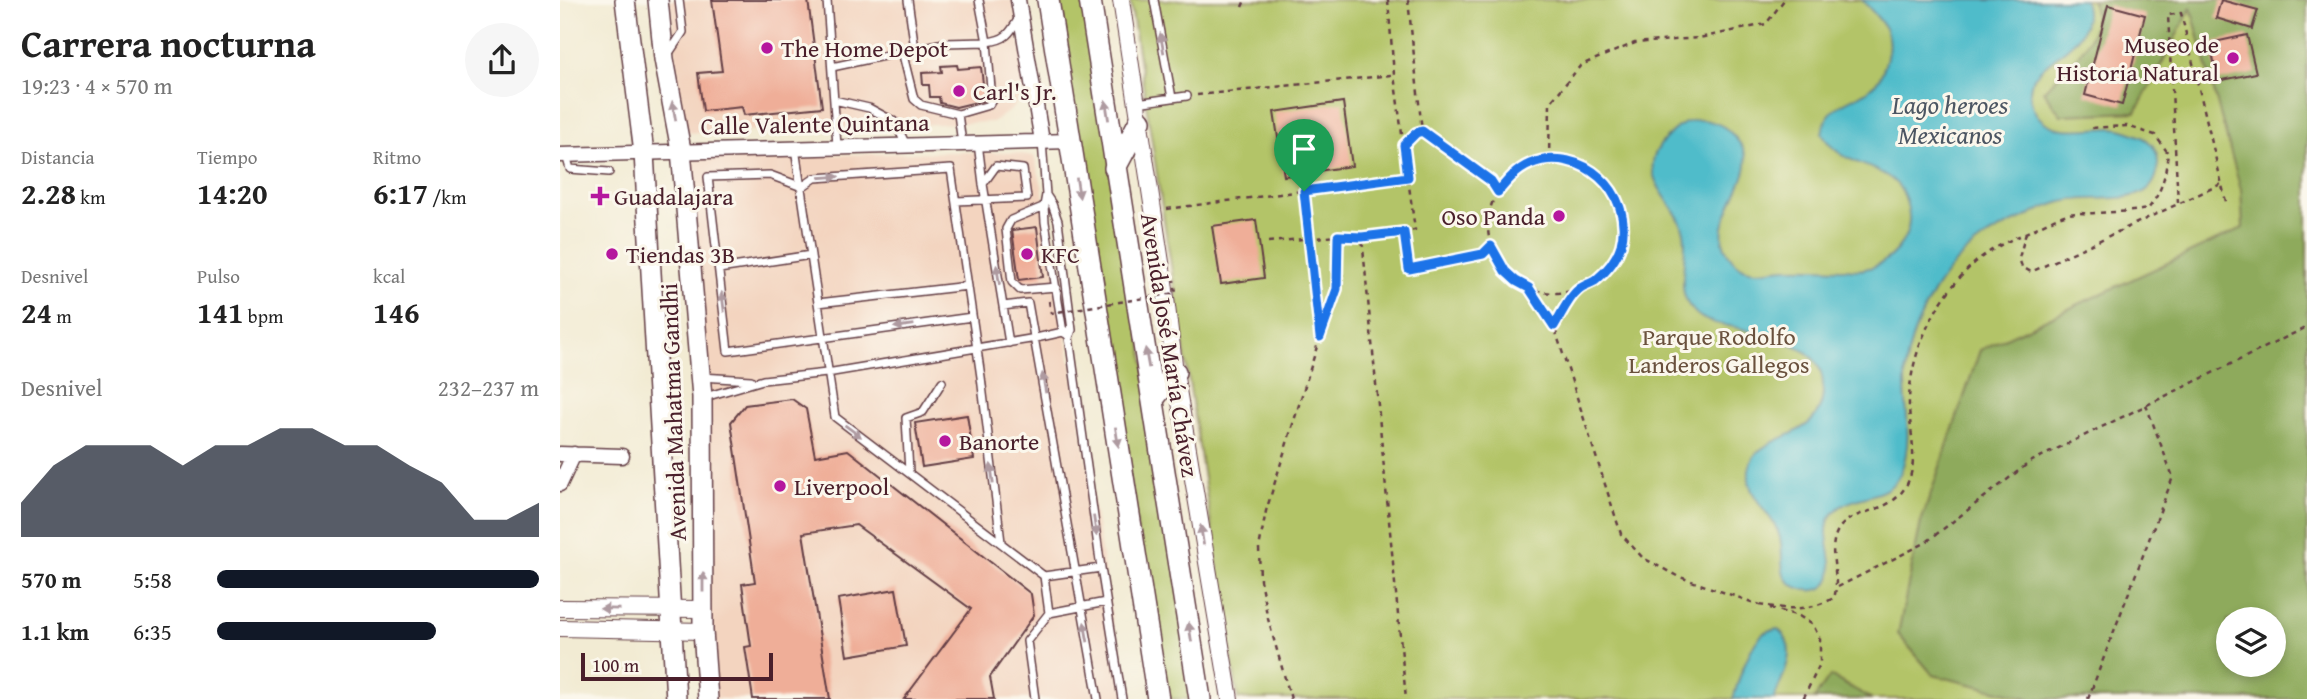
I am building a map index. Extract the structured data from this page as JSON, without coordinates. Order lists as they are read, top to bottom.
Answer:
{
  "streets": {
    "main road": ["Avenida José María Chávez", "Avenida Mahatma Gandhi"],
    "street": ["Calle Valente Quintana"]
  },
  "crossings": [
    ["Calle Valente Quintana", "Avenida Mahatma Gandhi"]
  ],
  "water": ["Lago heroes Mexicanos"],
  "parks": ["Parque Rodolfo Landeros Gallegos"],
  "places": {
    "other": [
      "The Home Depot",
      "Museo de Historia Natural",
      "Carl's Jr.",
      "Oso Panda",
      "Tiendas 3B",
      "KFC",
      "Banorte",
      "Liverpool"
    ],
    "health": ["Guadalajara"]
  },
  "scale_bar": "100 m",
  "page": {
    "heading": ["Carrera nocturna", "19:23 · 4 × 570 m"],
    "stats": [
      ["Distancia", "2.28 km"],
      ["Tiempo", "14:20"],
      ["Ritmo", "6:17 /km"],
      ["Desnivel", "24 m"],
      ["Pulso", "141 bpm"],
      ["kcal", "146"]
    ],
    "chart": ["Desnivel", "232–237 m"],
    "list": [
      {
        "name": "570 m",
        "note": "5:58"
      },
      {
        "name": "1.1 km",
        "note": "6:35"
      }
    ],
    "scale": "100 m"
  }
}
